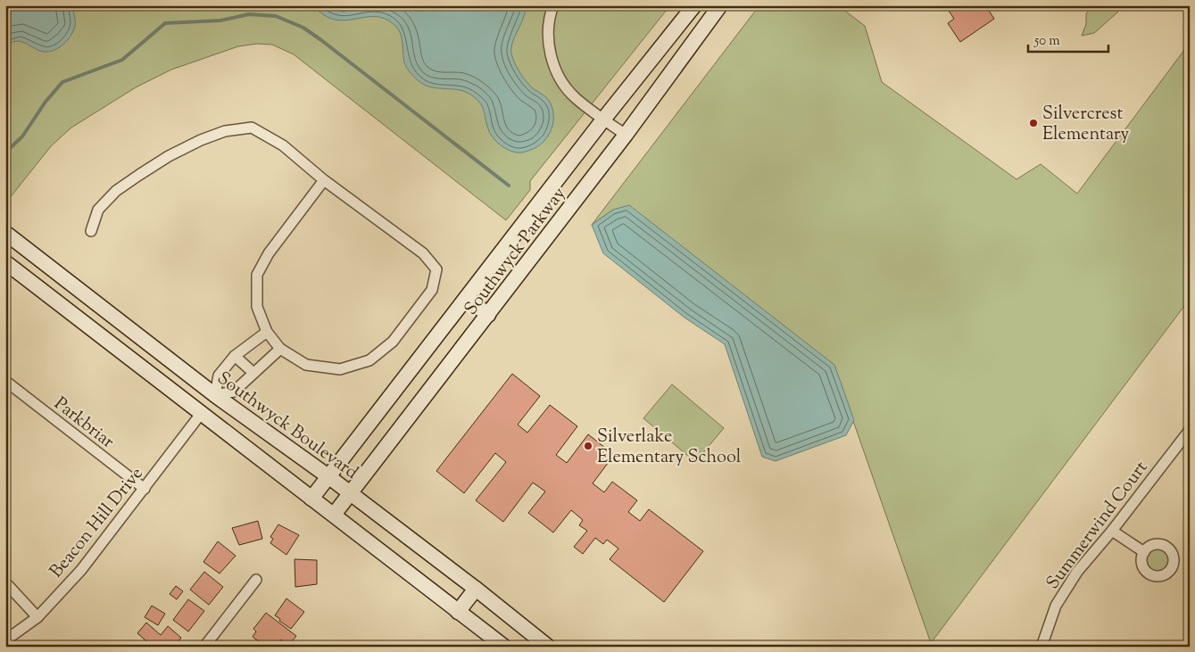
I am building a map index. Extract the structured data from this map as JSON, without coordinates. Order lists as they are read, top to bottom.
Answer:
{
  "streets": {
    "street": [
      "Southwyck Parkway",
      "Parkbriar",
      "Southwyck Boulevard",
      "Beacon Hill Drive",
      "Summerwind Court"
    ]
  },
  "crossings": [
    ["Southwyck Parkway", "Southwyck Boulevard"],
    ["Parkbriar", "Beacon Hill Drive"]
  ],
  "places": ["Silvercrest Elementary", "Silverlake Elementary School"],
  "scale_bar": "50 m"
}
